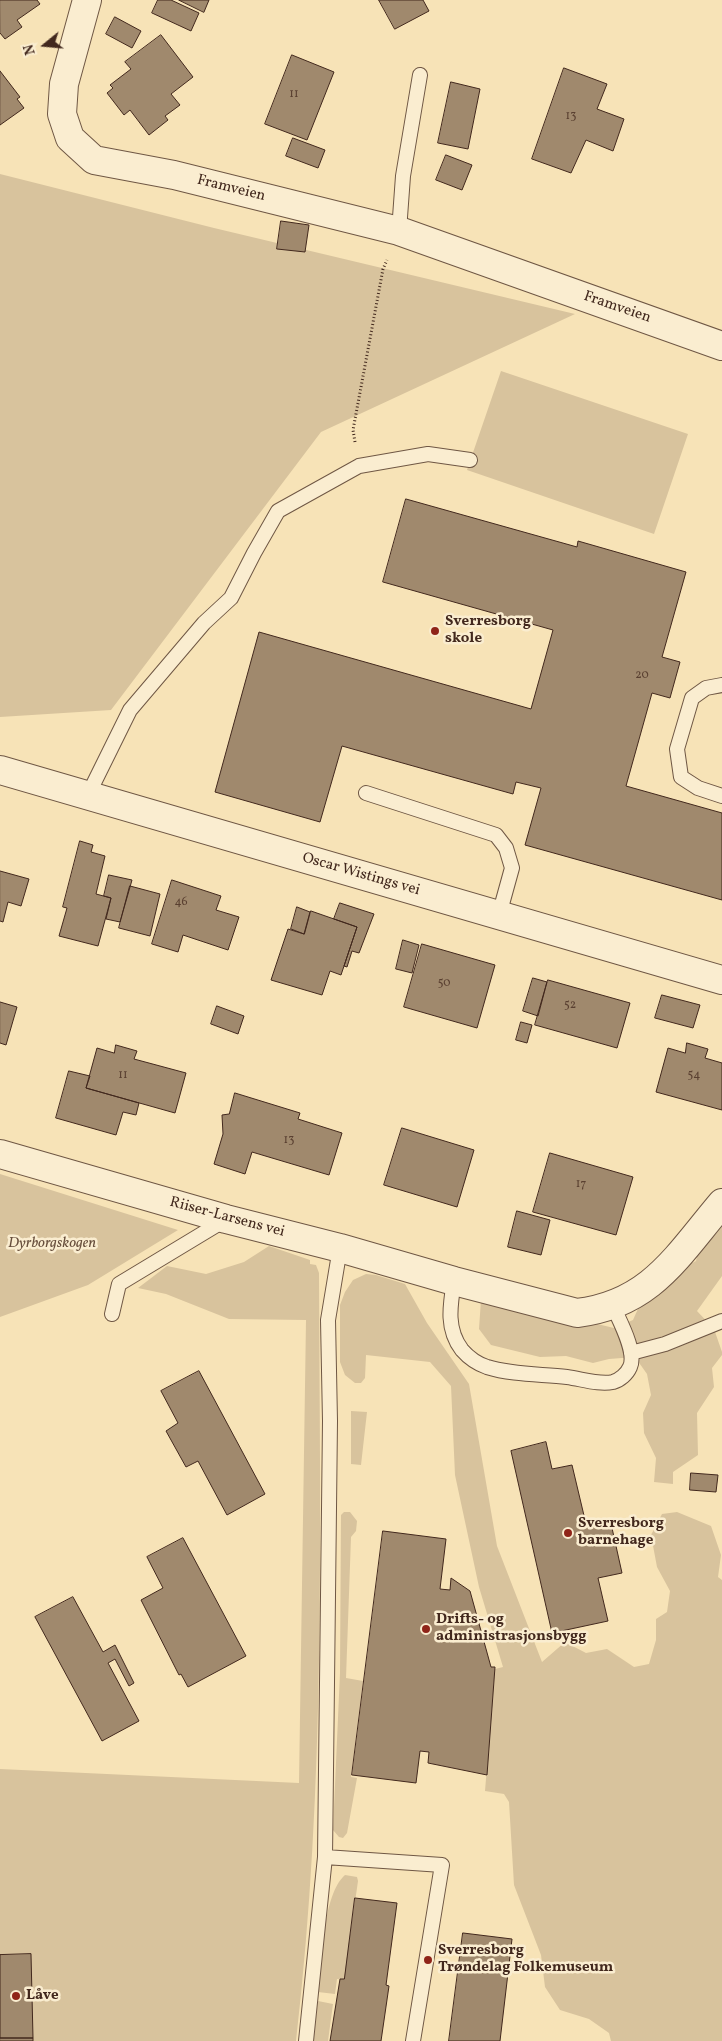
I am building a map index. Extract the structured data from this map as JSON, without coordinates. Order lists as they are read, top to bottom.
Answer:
{
  "streets": {
    "street": ["Framveien", "Oscar Wistings vei", "Riiser-Larsens vei"]
  },
  "parks": ["Dyrborgskogen"],
  "places": [
    "Sverresborg skole",
    "Sverresborg barnehage",
    "Drifts- og administrasjonsbygg",
    "Sverresborg Trøndelag Folkemuseum",
    "Låve"
  ],
  "house_numbers": [
    "11",
    "13",
    "20",
    "46",
    "50",
    "52",
    "11",
    "54",
    "13",
    "17"
  ],
  "north": "left"
}
